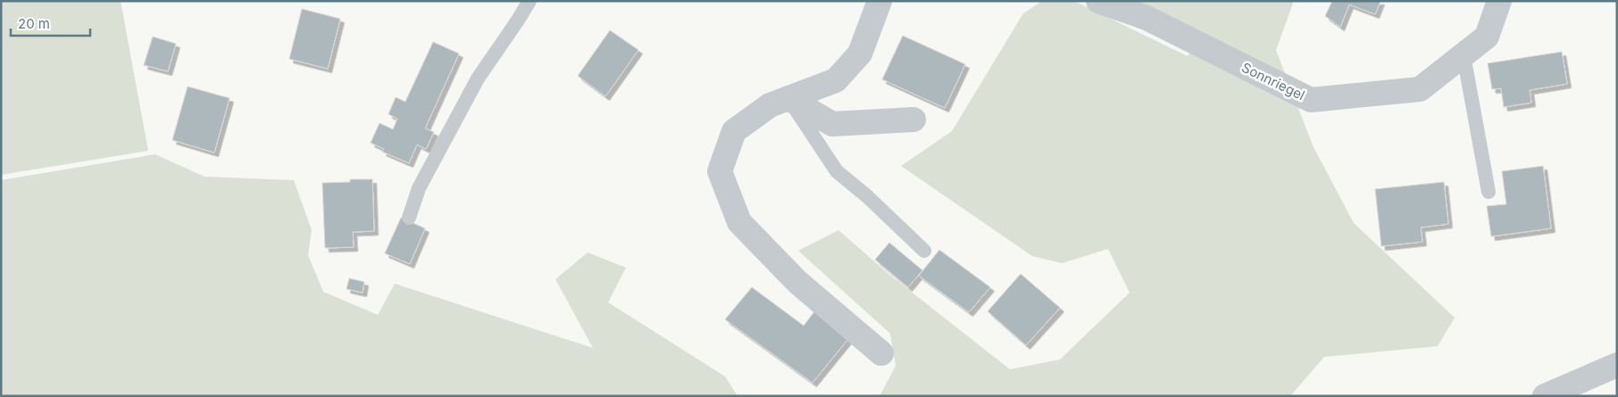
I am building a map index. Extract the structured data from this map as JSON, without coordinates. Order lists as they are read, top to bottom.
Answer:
{
  "streets": {
    "street": ["Sonnriegel"]
  },
  "scale_bar": "20 m"
}
